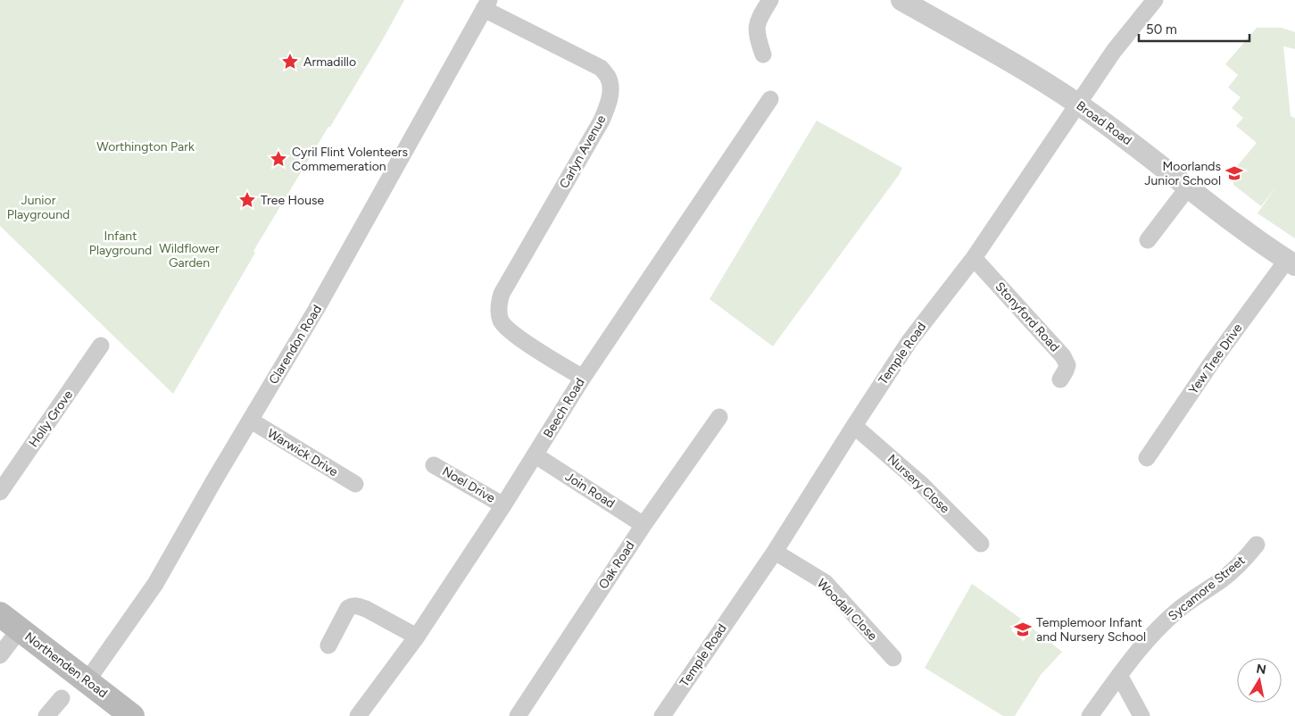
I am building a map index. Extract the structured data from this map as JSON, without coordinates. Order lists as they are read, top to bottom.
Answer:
{
  "streets": {
    "main road": ["Northenden Road"],
    "street": [
      "Broad Road",
      "Carlyn Avenue",
      "Stonyford Road",
      "Clarendon Road",
      "Temple Road",
      "Yew Tree Drive",
      "Beech Road",
      "Holly Grove",
      "Warwick Drive",
      "Nursery Close",
      "Noel Drive",
      "Join Road",
      "Oak Road",
      "Sycamore Street",
      "Woodall Close"
    ]
  },
  "crossings": [
    ["Broad Road", "Temple Road"],
    ["Broad Road", "Yew Tree Drive"],
    ["Carlyn Avenue", "Clarendon Road"],
    ["Carlyn Avenue", "Beech Road"],
    ["Stonyford Road", "Temple Road"],
    ["Clarendon Road", "Warwick Drive"],
    ["Clarendon Road", "Northenden Road"],
    ["Temple Road", "Nursery Close"],
    ["Temple Road", "Woodall Close"],
    ["Beech Road", "Noel Drive"],
    ["Beech Road", "Join Road"],
    ["Join Road", "Oak Road"]
  ],
  "parks": [
    "Worthington Park",
    "Junior Playground",
    "Infant Playground",
    "Wildflower Garden"
  ],
  "places": {
    "place": ["Armadillo", "Cyril Flint Volenteers Commemeration", "Tree House"],
    "school or university": ["Moorlands Junior School", "Templemoor Infant and Nursery School"]
  },
  "scale_bar": "50 m",
  "north": "top"
}
